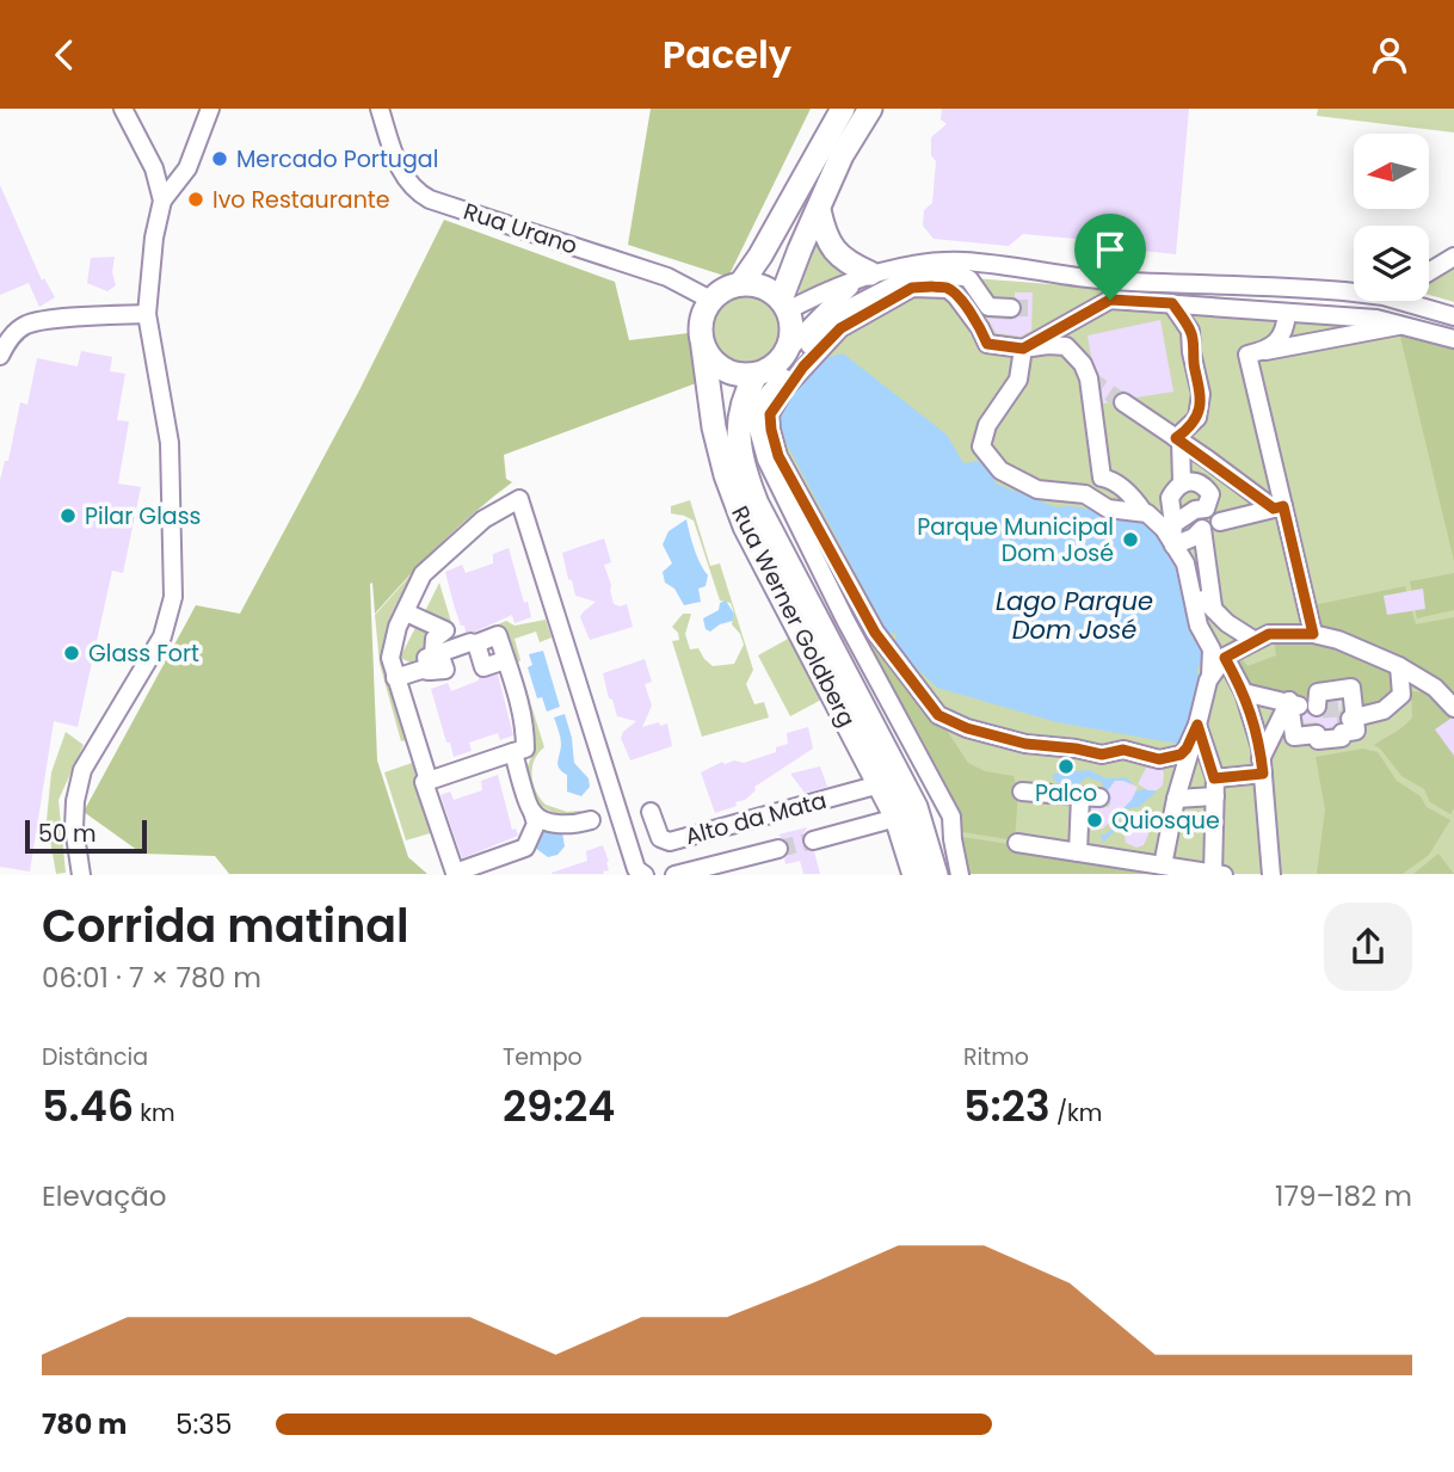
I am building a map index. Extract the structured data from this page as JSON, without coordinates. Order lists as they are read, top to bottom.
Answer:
{
  "streets": {
    "main road": ["Rua Werner Goldberg"],
    "street": ["Rua Urano", "Alto da Mata"]
  },
  "crossings": [
    ["Rua Urano", "Rua Werner Goldberg"],
    ["Rua Werner Goldberg", "Alto da Mata"]
  ],
  "water": ["Lago Parque Dom José"],
  "places": [
    "Mercado Portugal",
    "Ivo Restaurante",
    "Pilar Glass",
    "Parque Municipal Dom José",
    "Glass Fort",
    "Palco",
    "Quiosque"
  ],
  "scale_bar": "50 m",
  "north": "left",
  "page": {
    "header": "Pacely",
    "scale": "50 m",
    "heading": ["Corrida matinal", "06:01 · 7 × 780 m"],
    "stats": [
      ["Distância", "5.46 km"],
      ["Tempo", "29:24"],
      ["Ritmo", "5:23 /km"]
    ],
    "chart": ["Elevação", "179–182 m"],
    "list": [
      {
        "name": "780 m",
        "note": "5:35"
      }
    ]
  }
}
